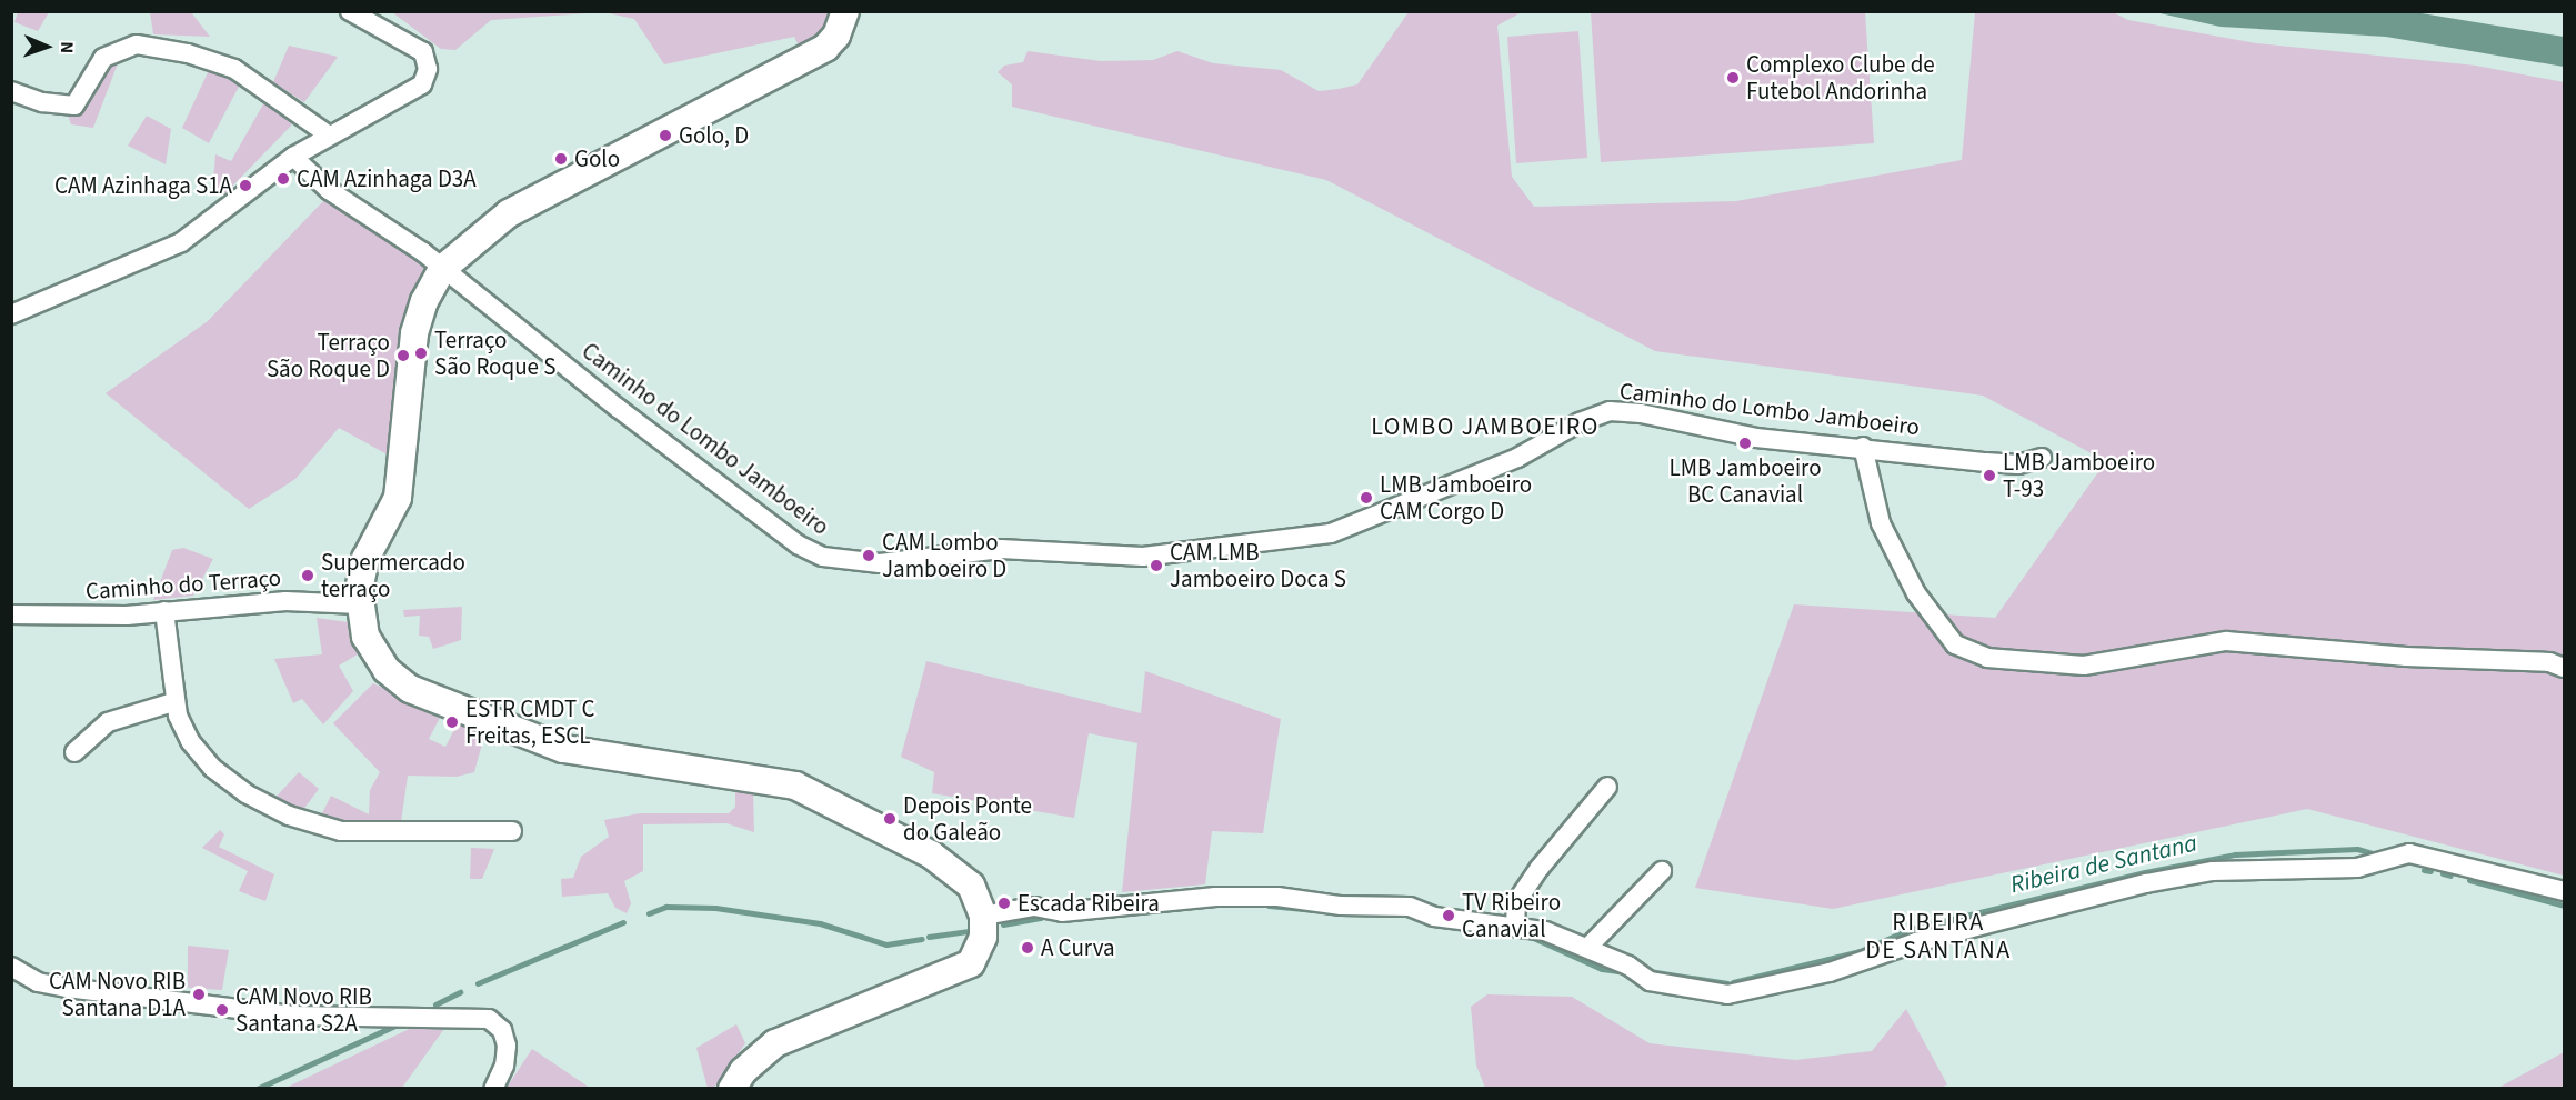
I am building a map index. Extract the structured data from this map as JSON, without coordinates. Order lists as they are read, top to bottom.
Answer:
{
  "streets": {
    "street": ["Caminho do Lombo Jamboeiro", "Caminho do Terraço"]
  },
  "districts": ["LOMBO JAMBOEIRO", "RIBEIRA DE SANTANA"],
  "water": ["Ribeira de Santana"],
  "places": [
    "Complexo Clube de Futebol Andorinha",
    "Golo, D",
    "Golo",
    "CAM Azinhaga D3A",
    "CAM Azinhaga S1A",
    "Terraço São Roque S",
    "Terraço São Roque D",
    "LMB Jamboeiro BC Canavial",
    "LMB Jamboeiro T-93",
    "LMB Jamboeiro CAM Corgo D",
    "CAM Lombo Jamboeiro D",
    "CAM LMB Jamboeiro Doca S",
    "Supermercado terraço",
    "ESTR CMDT C Freitas, ESCL",
    "Depois Ponte do Galeão",
    "Escada Ribeira",
    "TV Ribeiro Canavial",
    "A Curva",
    "CAM Novo RIB Santana D1A",
    "CAM Novo RIB Santana S2A"
  ],
  "north": "right"
}
